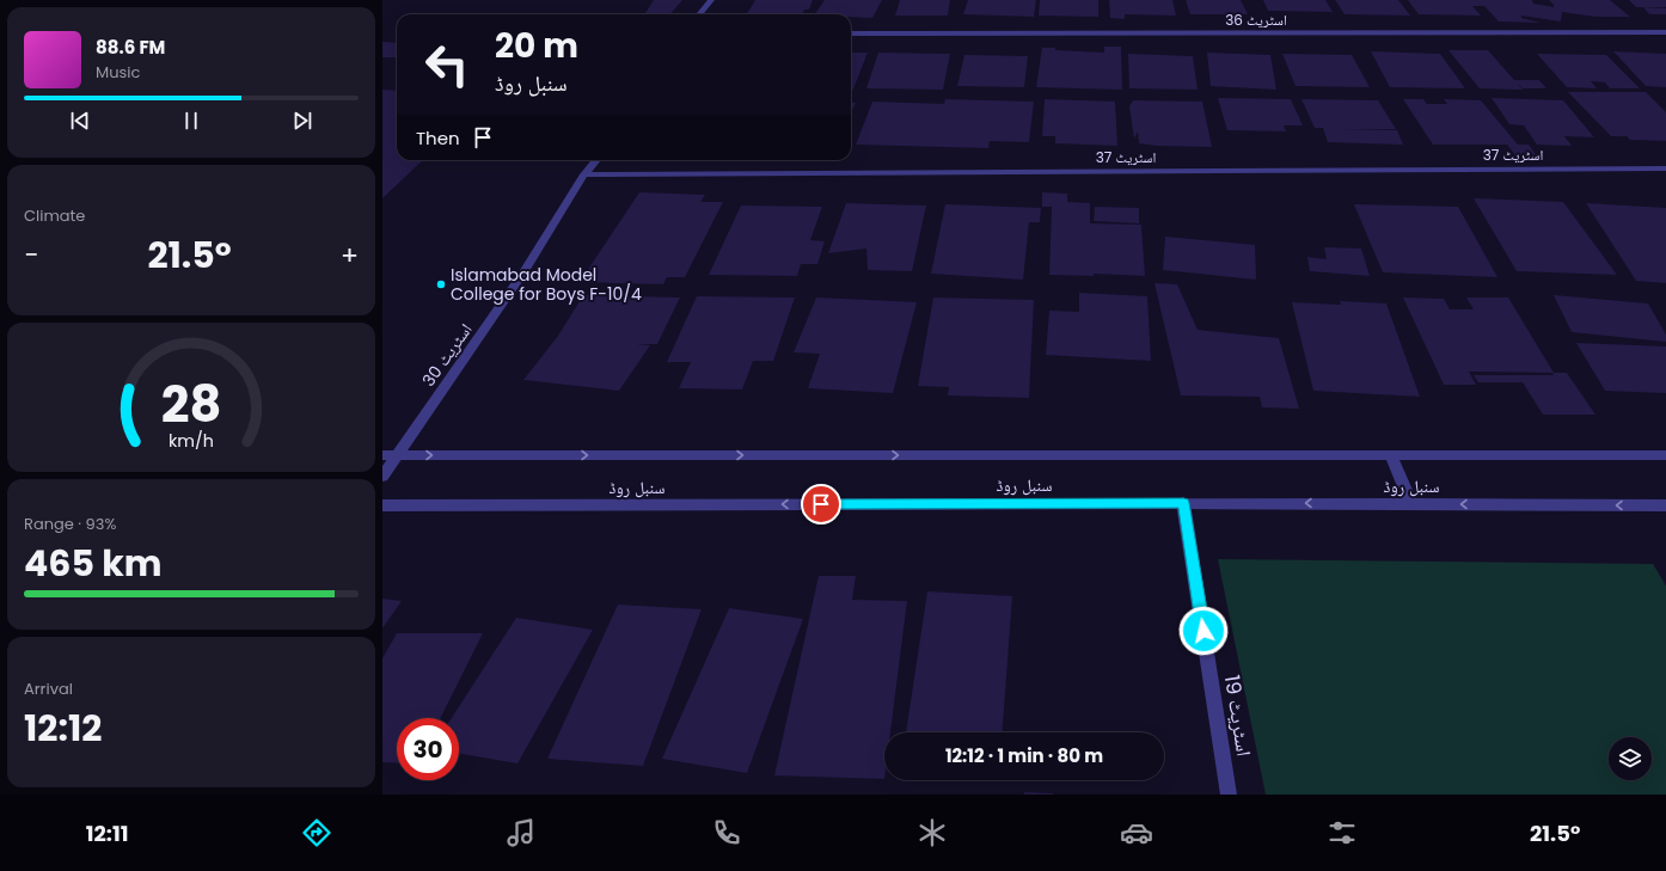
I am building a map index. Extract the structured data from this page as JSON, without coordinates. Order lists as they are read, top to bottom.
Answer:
{
  "streets": {
    "street": [
      "اسٹریٹ 36",
      "اسٹریٹ 37",
      "اسٹریٹ 30",
      "سنبل روڈ",
      "اسٹریٹ 19"
    ]
  },
  "crossings": [
    ["اسٹریٹ 37", "اسٹریٹ 30"],
    ["اسٹریٹ 30", "سنبل روڈ"],
    ["سنبل روڈ", "اسٹریٹ 19"]
  ],
  "places": ["Islamabad Model College for Boys F-10/4"],
  "page": {
    "turn": ["20 m", "سنبل روڈ"],
    "song": ["88.6 FM", "Music"],
    "then": "Then",
    "tile": [
      "Climate",
      ["Range · 93%", "465 km"],
      ["Arrival", "12:12"]
    ],
    "heat": ["−", "21.5°", "+"],
    "limit": "30",
    "trip": "12:12 · 1 min · 80 m",
    "tabs": ["12:11", "21.5°"],
    "gauge": ["28", "km/h"]
  }
}
